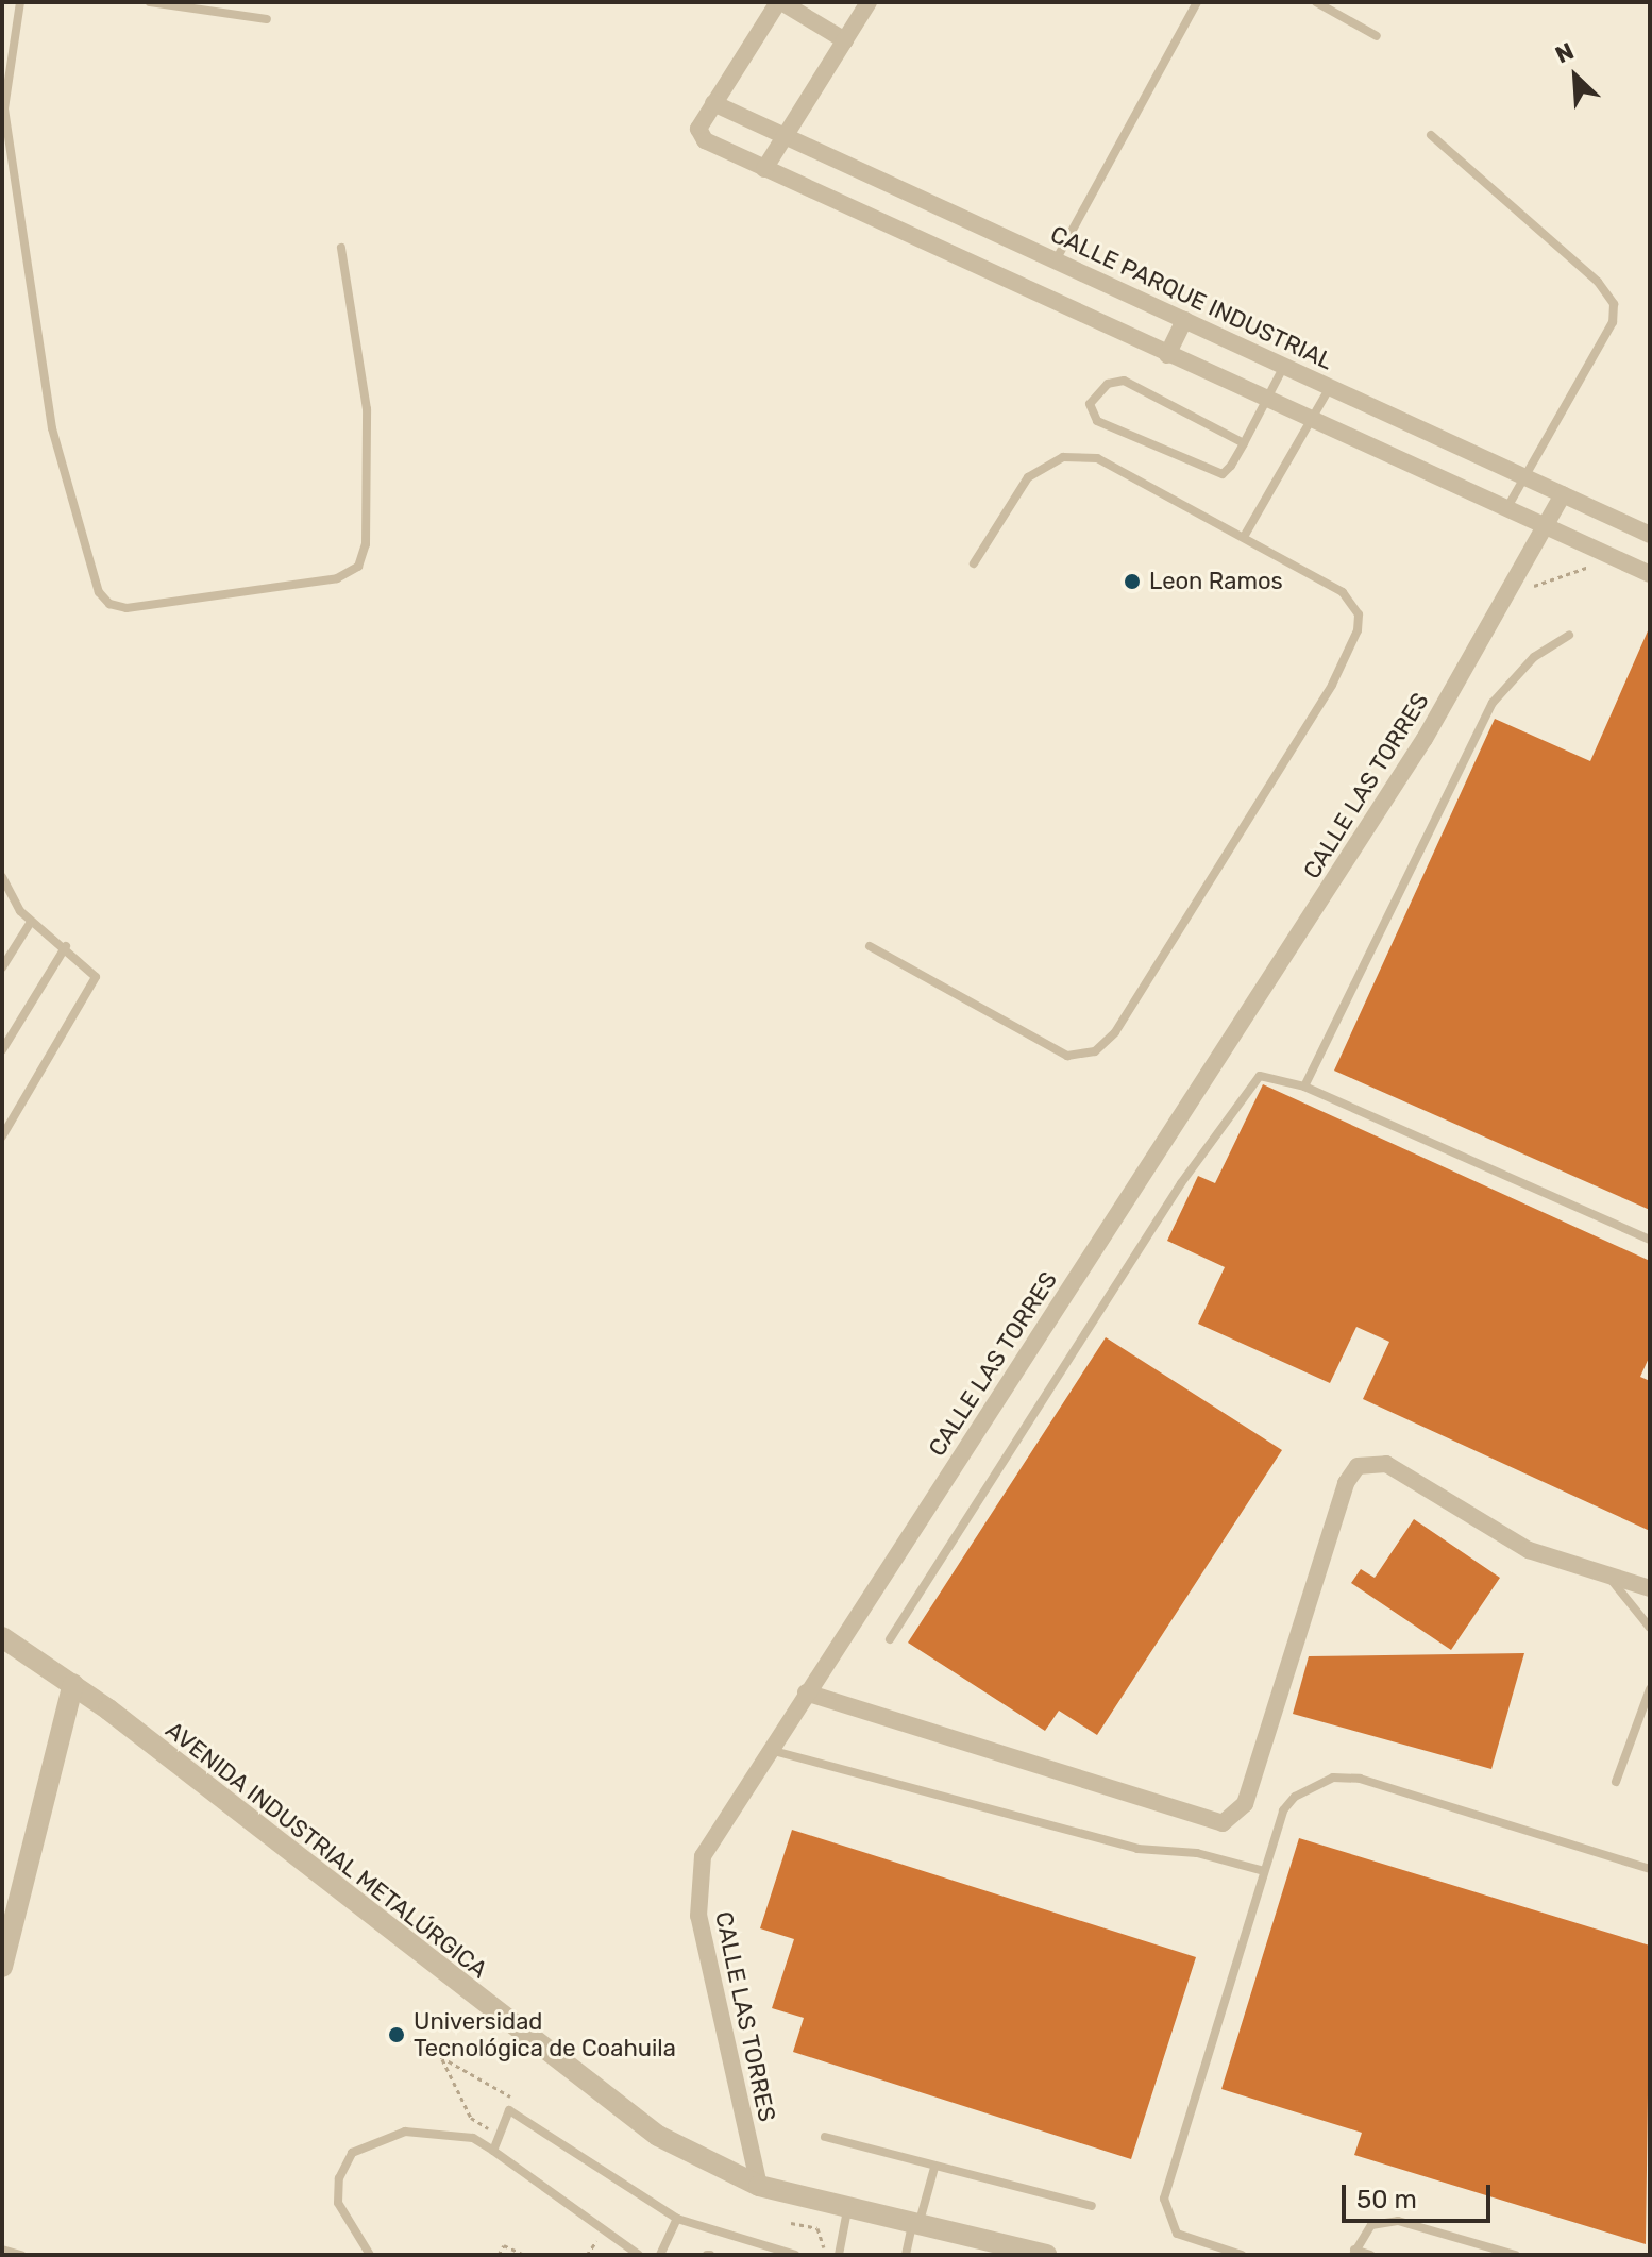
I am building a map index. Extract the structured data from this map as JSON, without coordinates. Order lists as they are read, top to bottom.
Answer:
{
  "streets": {
    "street": ["CALLE PARQUE INDUSTRIAL", "CALLE LAS TORRES", "AVENIDA INDUSTRIAL METALÚRGICA"]
  },
  "crossings": [
    ["CALLE PARQUE INDUSTRIAL", "CALLE LAS TORRES"],
    ["CALLE LAS TORRES", "AVENIDA INDUSTRIAL METALÚRGICA"]
  ],
  "places": ["Leon Ramos", "Universidad Tecnológica de Coahuila"],
  "scale_bar": "50 m",
  "north": "top left"
}
